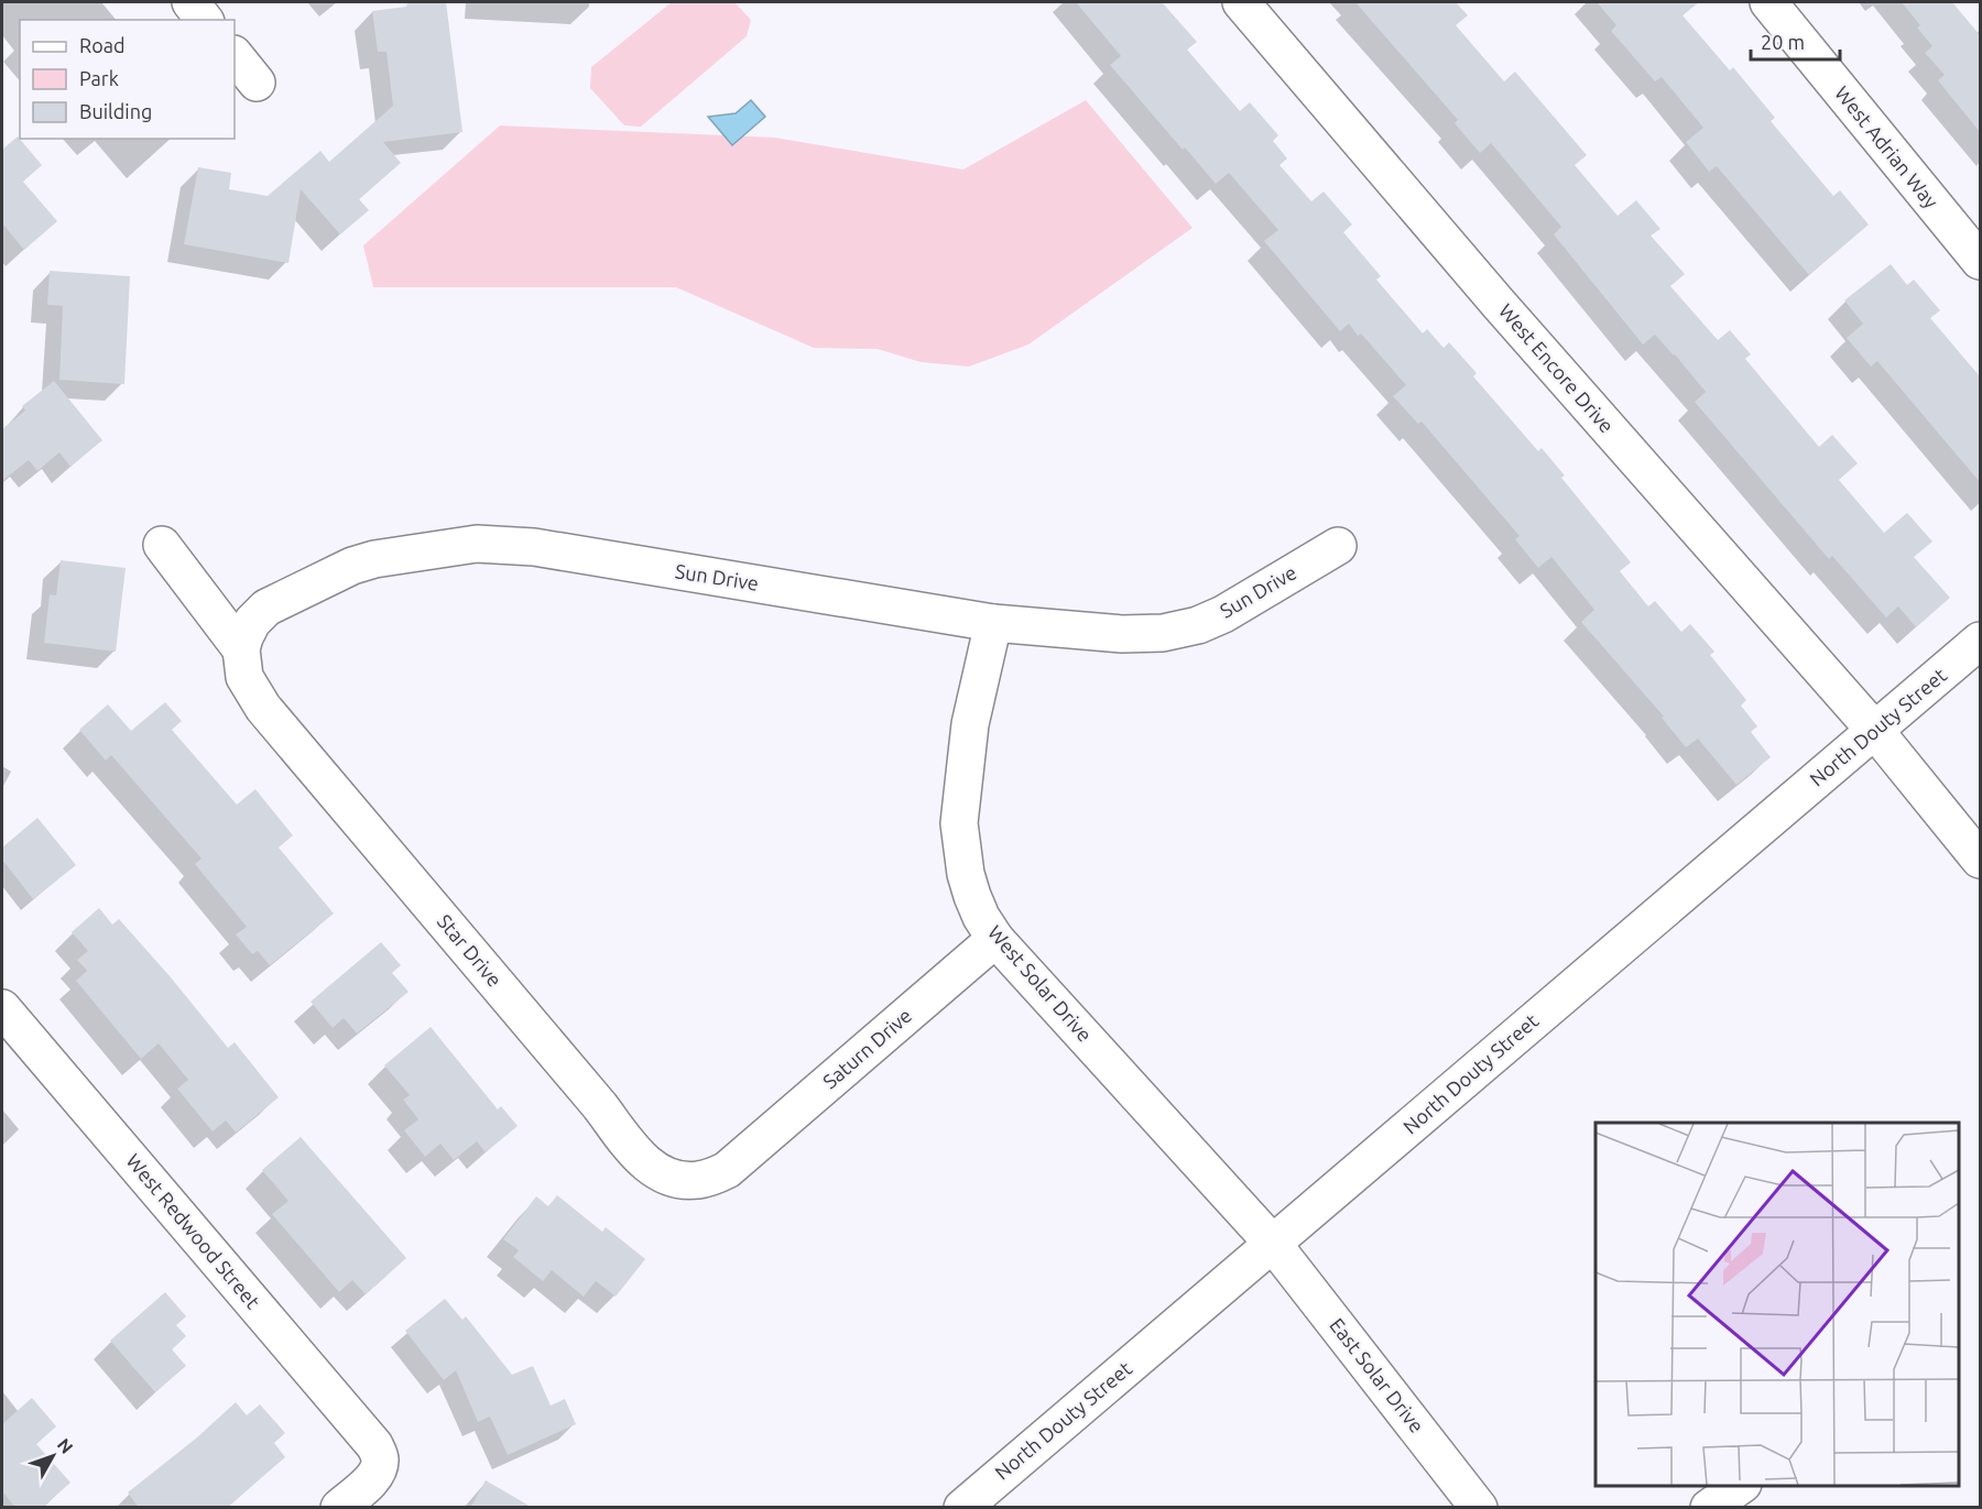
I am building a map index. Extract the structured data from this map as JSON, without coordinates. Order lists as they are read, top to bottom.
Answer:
{
  "streets": {
    "street": [
      "West Adrian Way",
      "West Encore Drive",
      "Sun Drive",
      "North Douty Street",
      "Star Drive",
      "West Solar Drive",
      "Saturn Drive",
      "West Redwood Street",
      "East Solar Drive"
    ]
  },
  "crossings": [
    ["West Encore Drive", "North Douty Street"],
    ["Sun Drive", "Star Drive"],
    ["Sun Drive", "West Solar Drive"],
    ["North Douty Street", "West Solar Drive"],
    ["North Douty Street", "East Solar Drive"],
    ["Star Drive", "Saturn Drive"],
    ["West Solar Drive", "Saturn Drive"],
    ["West Solar Drive", "East Solar Drive"]
  ],
  "legend": ["Road", "Park", "Building"],
  "scale_bar": "20 m",
  "north": "top right"
}
